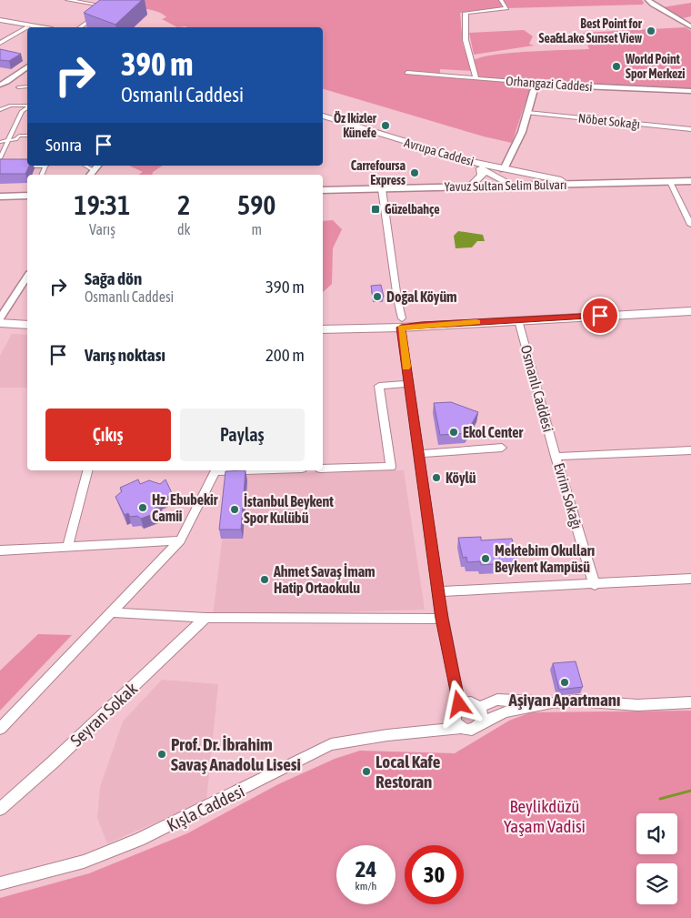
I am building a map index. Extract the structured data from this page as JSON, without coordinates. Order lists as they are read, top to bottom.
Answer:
{
  "streets": {
    "main road": ["Avrupa Caddesi", "Yavuz Sultan Selim Bulvarı"],
    "street": [
      "Orhangazi Caddesi",
      "Nöbet Sokağı",
      "Osmanlı Caddesi",
      "Evrim Sokağı",
      "Seyran Sokak",
      "Kışla Caddesi"
    ]
  },
  "crossings": [
    ["Avrupa Caddesi", "Yavuz Sultan Selim Bulvarı"],
    ["Osmanlı Caddesi", "Evrim Sokağı"]
  ],
  "parks": ["Beylikdüzü Yaşam Vadisi"],
  "places": {
    "other": [
      "Best Point for Sea&Lake Sunset View",
      "World Point Spor Merkezi",
      "Öz Ikizler Künefe",
      "Carrefoursa Express",
      "Doğal Köyüm",
      "Ekol Center",
      "Köylü",
      "Hz. Ebubekir Camii",
      "İstanbul Beykent Spor Kulübü",
      "Mektebim Okulları Beykent Kampüsü",
      "Ahmet Savaş İmam Hatip Ortaokulu",
      "Aşiyan Apartmanı",
      "Prof. Dr. İbrahim Savaş Anadolu Lisesi",
      "Local Kafe Restoran"
    ],
    "transit": ["Güzelbahçe"]
  },
  "page": {
    "turn": ["390 m", "Osmanlı Caddesi"],
    "then": "Sonra",
    "eta": [
      "19:31",
      "Varış",
      "2",
      "dk",
      "590",
      "m"
    ],
    "list": [
      {
        "name": "Sağa dön",
        "note": "Osmanlı Caddesi",
        "value": "390 m"
      },
      {
        "name": "Varış noktası",
        "value": "200 m"
      }
    ],
    "buttons": ["Çıkış", "Paylaş"],
    "speed": "24 km/h",
    "limit": "30"
  }
}
